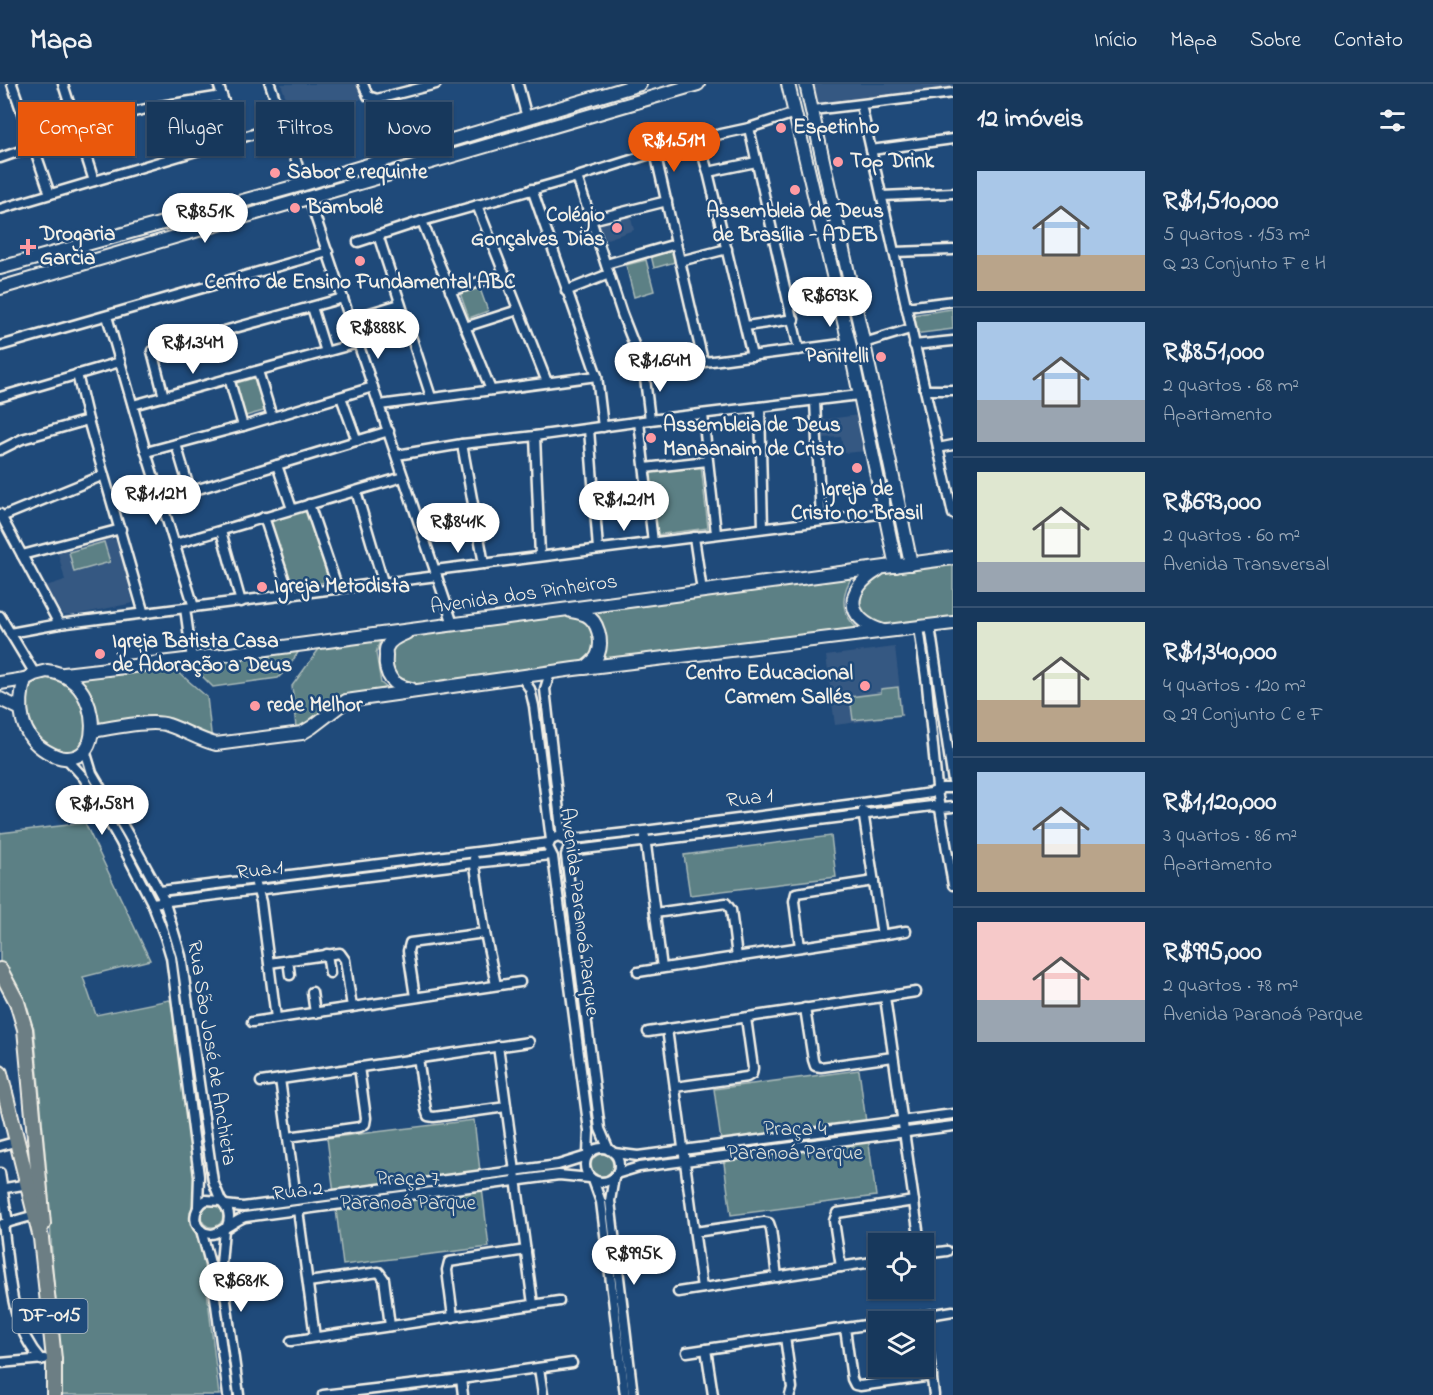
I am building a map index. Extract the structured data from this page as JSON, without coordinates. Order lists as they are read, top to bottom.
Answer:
{
  "streets": {
    "main road": ["DF-015"],
    "street": [
      "Avenida dos Pinheiros",
      "Rua 1",
      "Avenida Paranoá Parque",
      "Rua São José de Anchieta",
      "Rua 2"
    ]
  },
  "crossings": [
    ["Avenida dos Pinheiros", "Rua São José de Anchieta"],
    ["Rua 1", "Avenida Paranoá Parque"],
    ["Rua 1", "Rua São José de Anchieta"],
    ["Avenida Paranoá Parque", "Rua 2"],
    ["Rua São José de Anchieta", "Rua 2"]
  ],
  "parks": ["Praça 4 Paranoá Parque", "Praça 7 Paranoá Parque"],
  "places": {
    "other": [
      "Espetinho",
      "Top Drink",
      "Sabor e requinte",
      "Assembleia de Deus de Brasília - ADEB",
      "Bambolê",
      "Colégio Gonçalves Dias",
      "Centro de Ensino Fundamental ABC",
      "Panitelli",
      "Assembleia de Deus Manaanaim de Cristo",
      "Igreja de Cristo no Brasil",
      "Igreja Metodista",
      "Igreja Batista Casa de Adoração a Deus",
      "Centro Educacional Carmem Sallés",
      "rede Melhor"
    ],
    "health": ["Drogaria Garcia"]
  },
  "page": {
    "header": "Mapa",
    "nav": [
      "Início",
      "Mapa",
      "Sobre",
      "Contato"
    ],
    "heading": "12 imóveis",
    "chip": [
      "Comprar",
      "Alugar",
      "Filtros",
      "Novo"
    ],
    "price": [
      "R$1.51M",
      "R$851K",
      "R$693K",
      "R$888K",
      "R$1.34M",
      "R$1.64M",
      "R$1.12M",
      "R$1.21M",
      "R$841K",
      "R$1.58M",
      "R$995K",
      "R$681K"
    ],
    "list": [
      {
        "name": "R$1,510,000",
        "note": "5 quartos · 153 m² · Q 23 Conjunto F e H"
      },
      {
        "name": "R$851,000",
        "note": "2 quartos · 68 m² · Apartamento"
      },
      {
        "name": "R$693,000",
        "note": "2 quartos · 60 m² · Avenida Transversal"
      },
      {
        "name": "R$1,340,000",
        "note": "4 quartos · 120 m² · Q 29 Conjunto C e F"
      },
      {
        "name": "R$1,120,000",
        "note": "3 quartos · 86 m² · Apartamento"
      },
      {
        "name": "R$995,000",
        "note": "2 quartos · 78 m² · Avenida Paranoá Parque"
      }
    ]
  }
}
